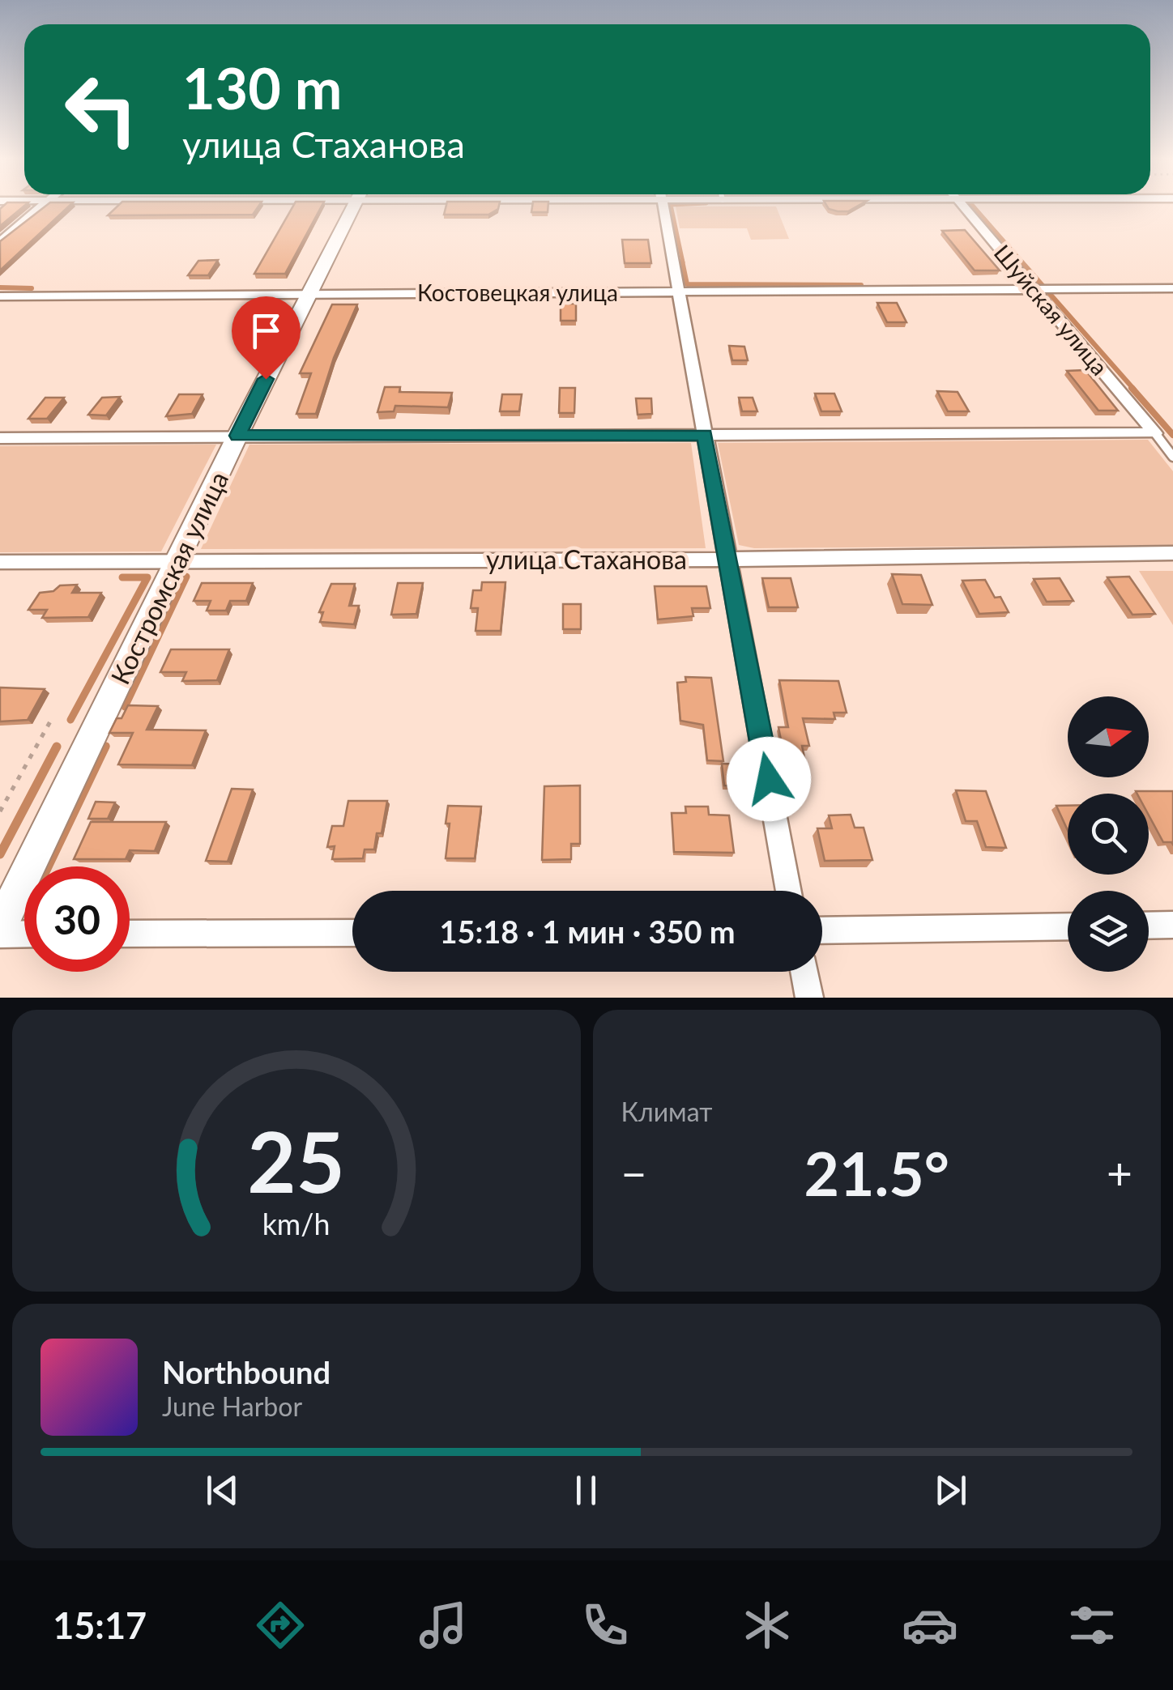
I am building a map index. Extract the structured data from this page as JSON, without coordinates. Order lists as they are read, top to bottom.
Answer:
{
  "streets": {
    "street": [
      "Костовецкая улица",
      "Шуйская улица",
      "улица Стаханова",
      "Костромская улица"
    ]
  },
  "crossings": [
    ["Костовецкая улица", "Шуйская улица"],
    ["Костовецкая улица", "Костромская улица"],
    ["улица Стаханова", "Костромская улица"]
  ],
  "north": "right",
  "page": {
    "turn": ["130 m", "улица Стаханова"],
    "limit": "30",
    "trip": "15:18 · 1 мин · 350 m",
    "tile": "Климат",
    "heat": ["−", "21.5°", "+"],
    "song": ["Northbound", "June Harbor"],
    "tabs": "15:17",
    "gauge": ["25", "km/h"]
  }
}
